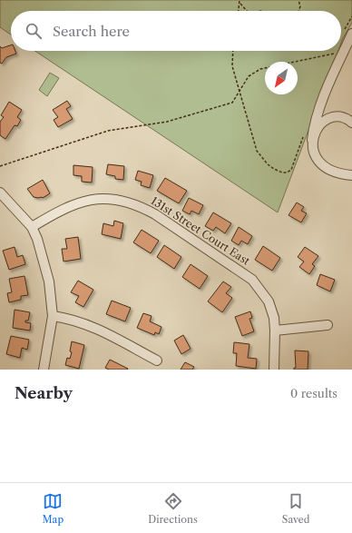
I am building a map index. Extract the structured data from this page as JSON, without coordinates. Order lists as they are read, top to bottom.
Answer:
{
  "streets": {
    "street": ["131st Street Court East"]
  },
  "north": "bottom left",
  "page": {
    "search": "Search here",
    "heading": ["Nearby", "0 results"],
    "nav": ["Map", "Directions", "Saved"]
  }
}
